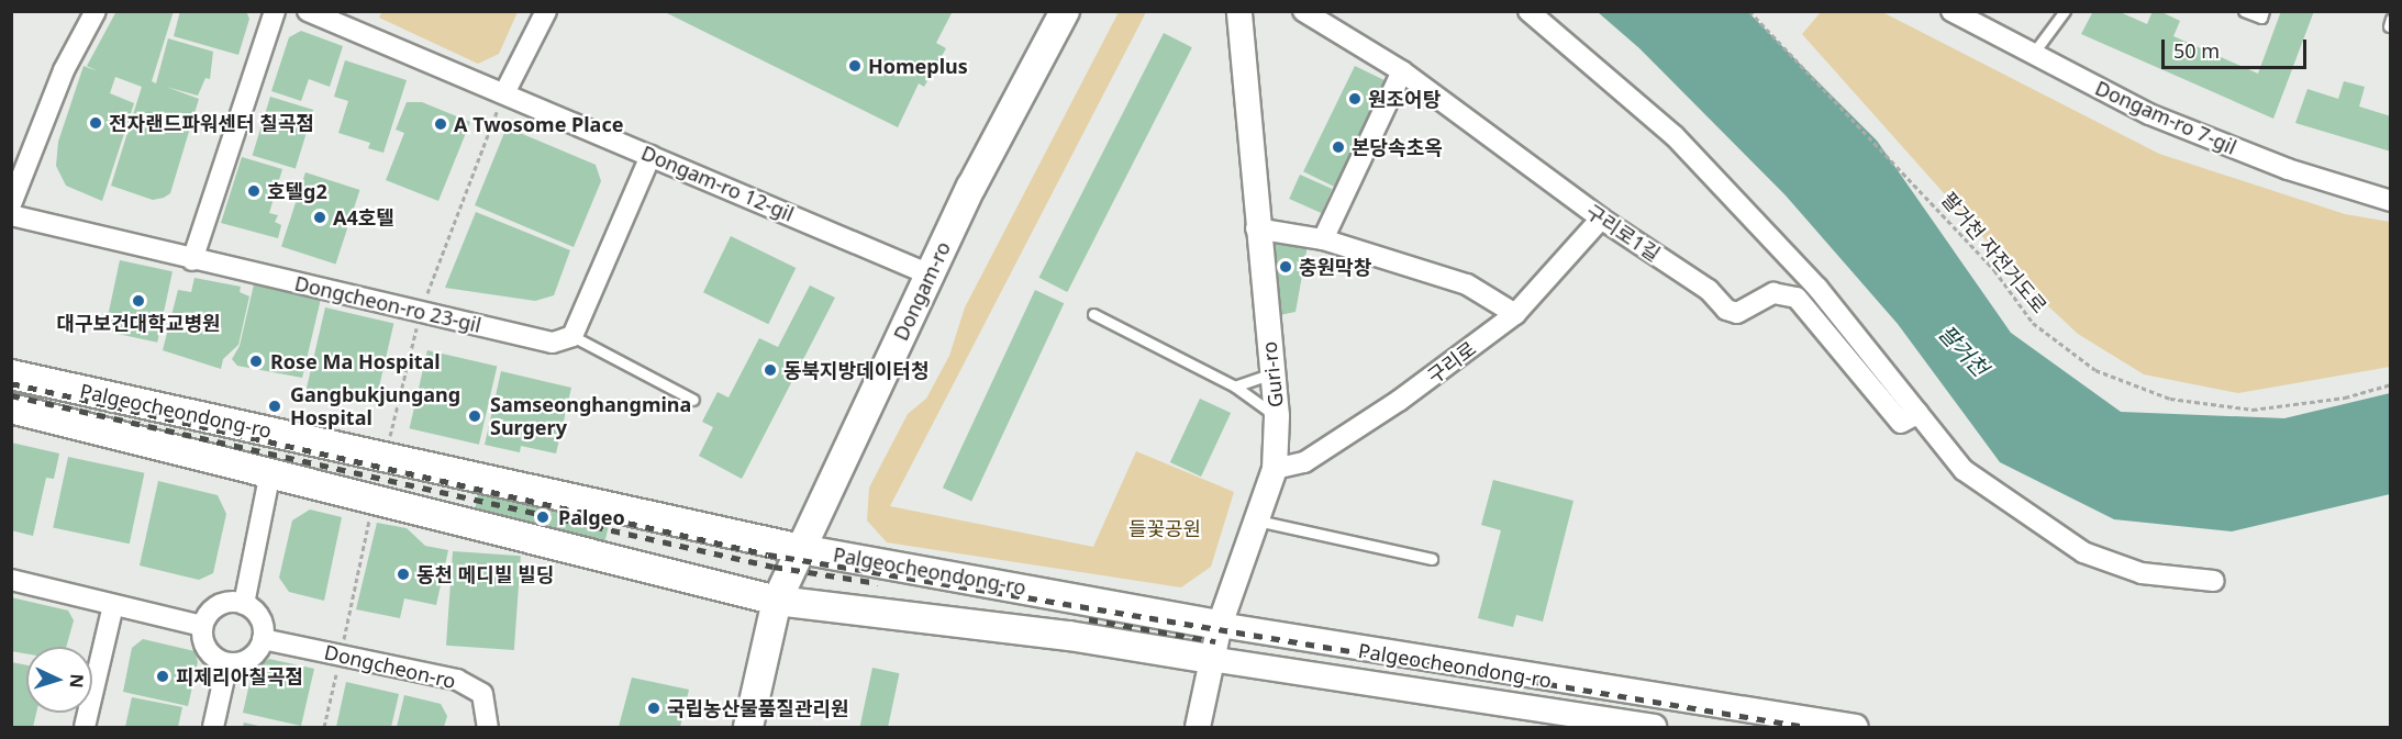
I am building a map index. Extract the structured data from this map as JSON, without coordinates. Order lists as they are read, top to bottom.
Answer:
{
  "streets": {
    "main road": ["Dongam-ro", "Palgeocheondong-ro"],
    "street": [
      "Dongam-ro 7-gil",
      "Dongam-ro 12-gil",
      "구리로1길",
      "Dongcheon-ro 23-gil",
      "구리로",
      "Guri-ro",
      "Dongcheon-ro"
    ],
    "path": ["팔거천 자전거도로"]
  },
  "crossings": [
    ["Dongam-ro 12-gil", "Dongam-ro"],
    ["구리로1길", "구리로"],
    ["Dongam-ro", "Palgeocheondong-ro"],
    ["구리로", "Guri-ro"],
    ["Guri-ro", "Palgeocheondong-ro"]
  ],
  "water": ["팔거천"],
  "parks": ["들꽃공원"],
  "places": [
    "Homeplus",
    "원조어탕",
    "전자랜드파워센터 칠곡점",
    "A Twosome Place",
    "본당속초옥",
    "호텔g2",
    "A4호텔",
    "충원막창",
    "대구보건대학교병원",
    "Rose Ma Hospital",
    "동북지방데이터청",
    "Gangbukjungang Hospital",
    "Samseonghangmina Surgery",
    "Palgeo",
    "동천 메디빌 빌딩",
    "피제리아칠곡점",
    "국립농산물품질관리원"
  ],
  "scale_bar": "50 m",
  "north": "right"
}
